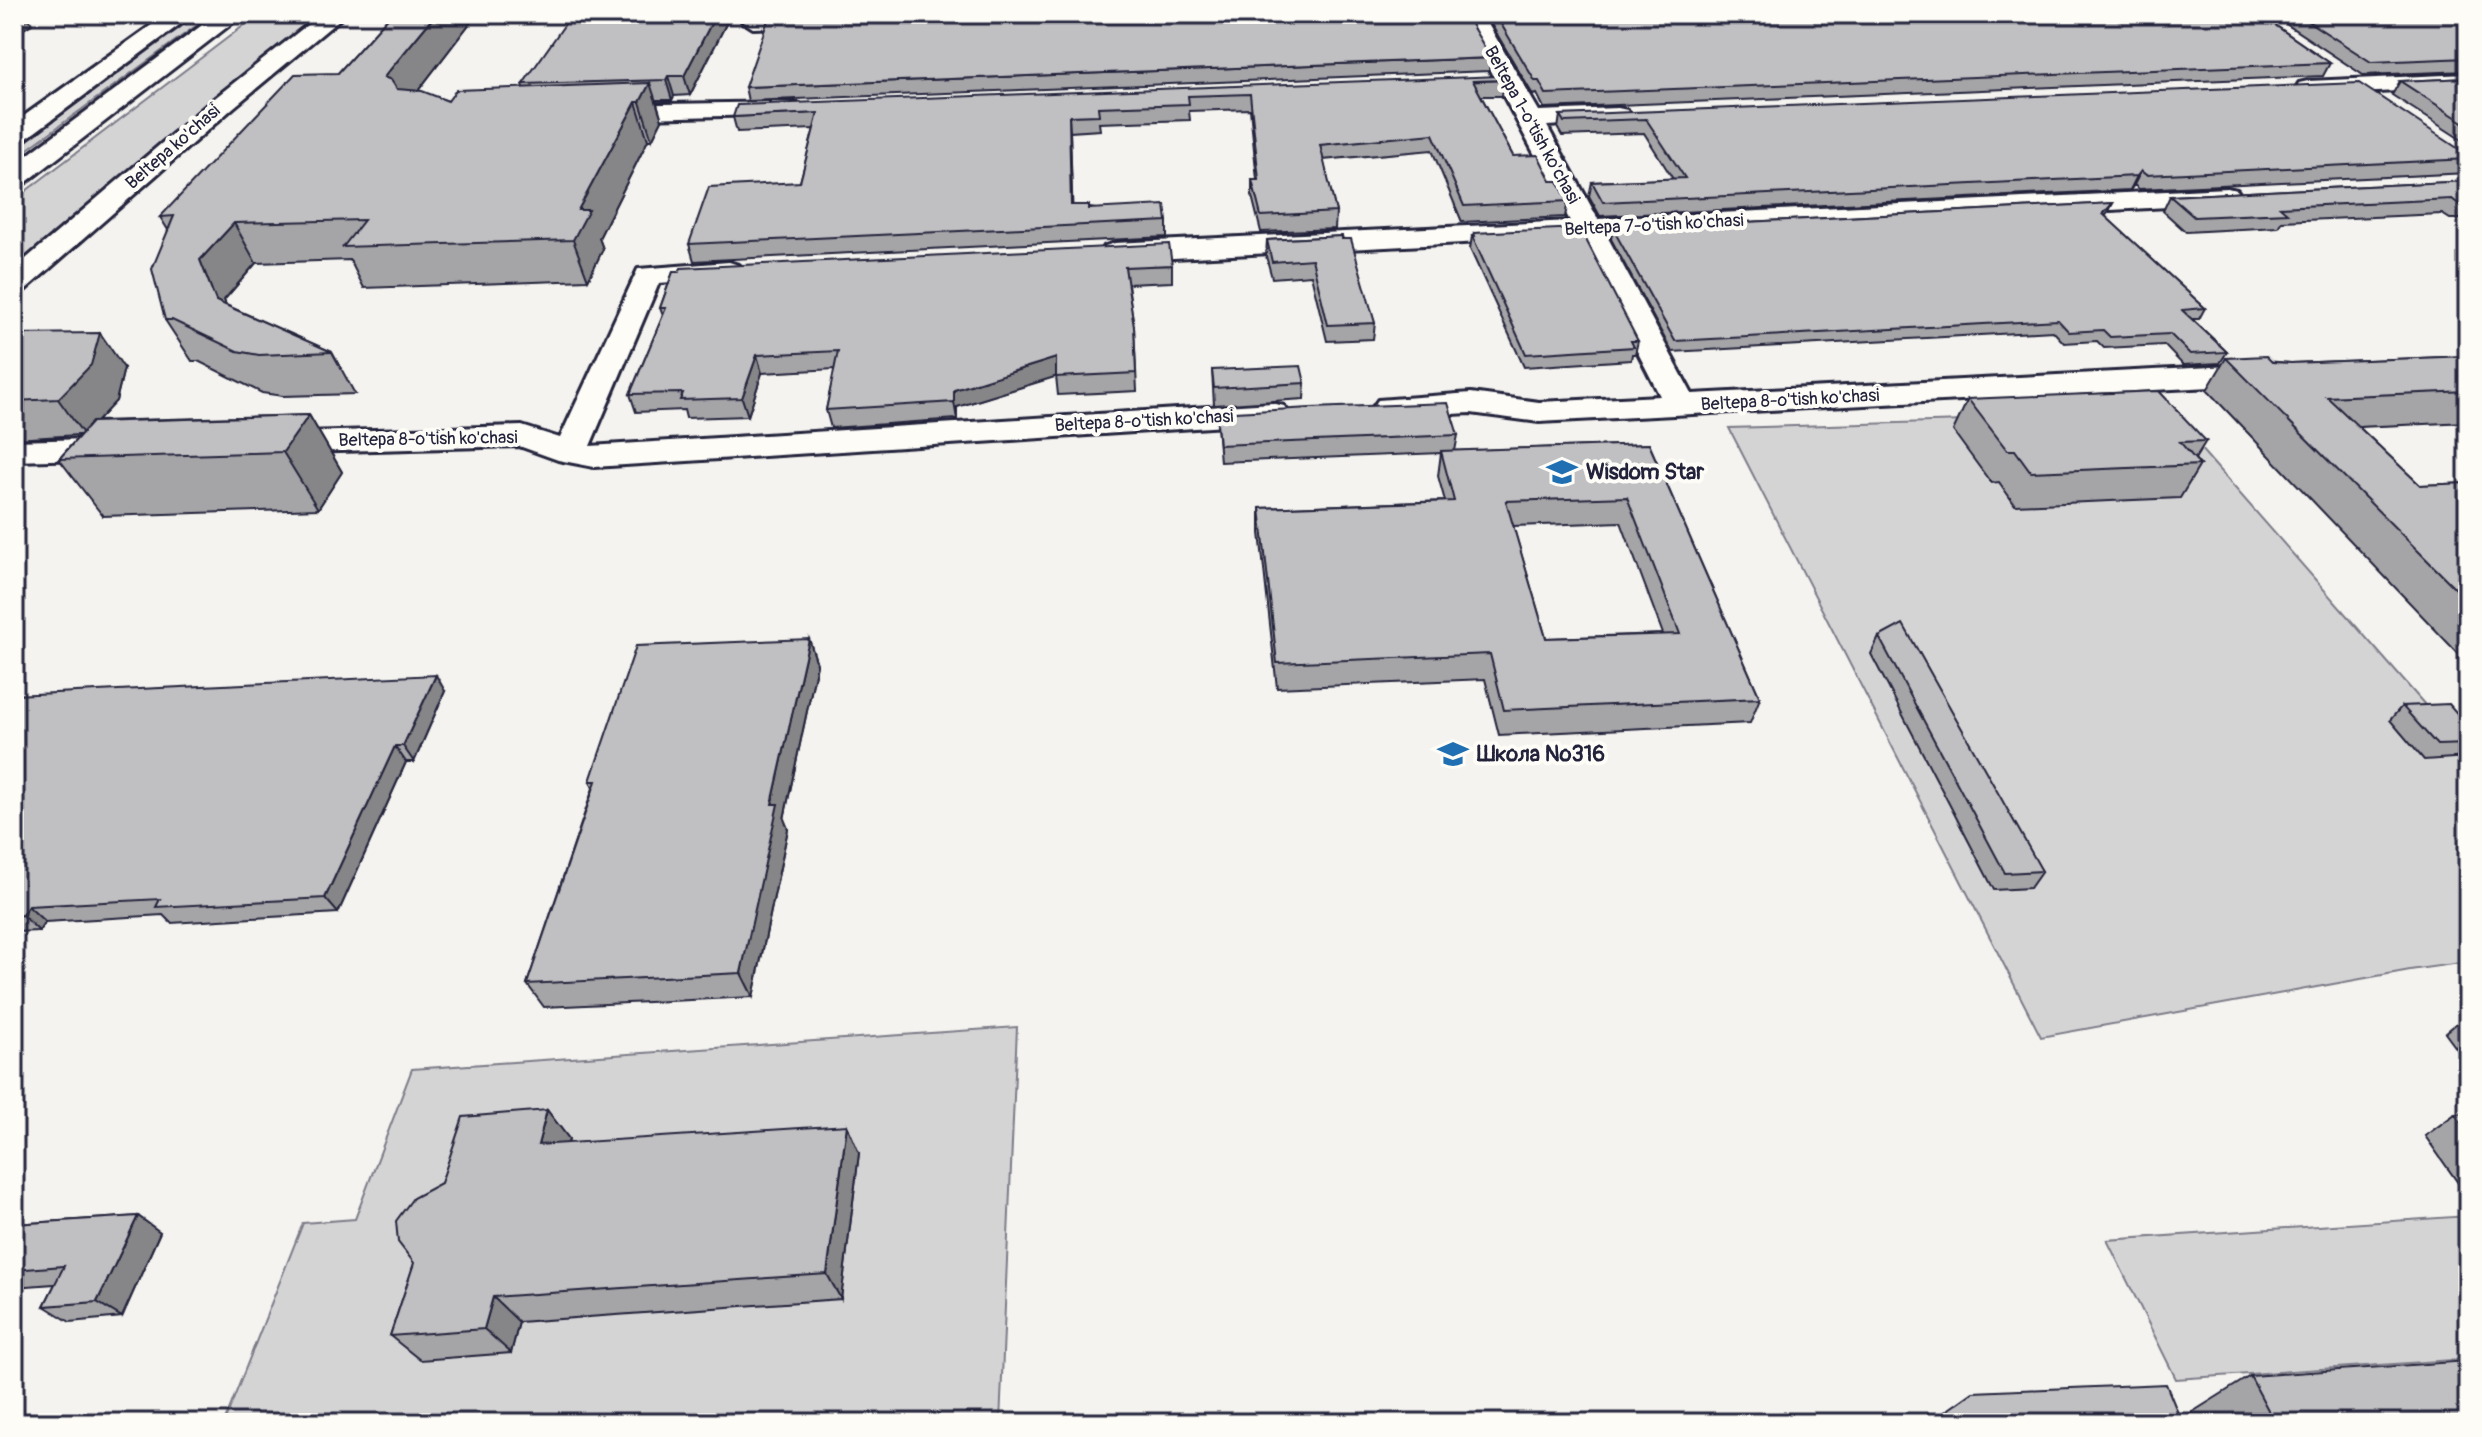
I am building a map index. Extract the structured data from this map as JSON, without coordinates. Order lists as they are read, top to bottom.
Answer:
{
  "streets": {
    "street": [
      "Beltepa 1-o'tish ko'chasi",
      "Beltepa ko'chasi",
      "Beltepa 7-o'tish ko'chasi",
      "Beltepa 8-o'tish ko'chasi"
    ]
  },
  "crossings": [
    ["Beltepa 1-o'tish ko'chasi", "Beltepa 7-o'tish ko'chasi"],
    ["Beltepa 1-o'tish ko'chasi", "Beltepa 8-o'tish ko'chasi"]
  ],
  "places": {
    "school or university": ["Wisdom Star", "Школа №316"]
  }
}
